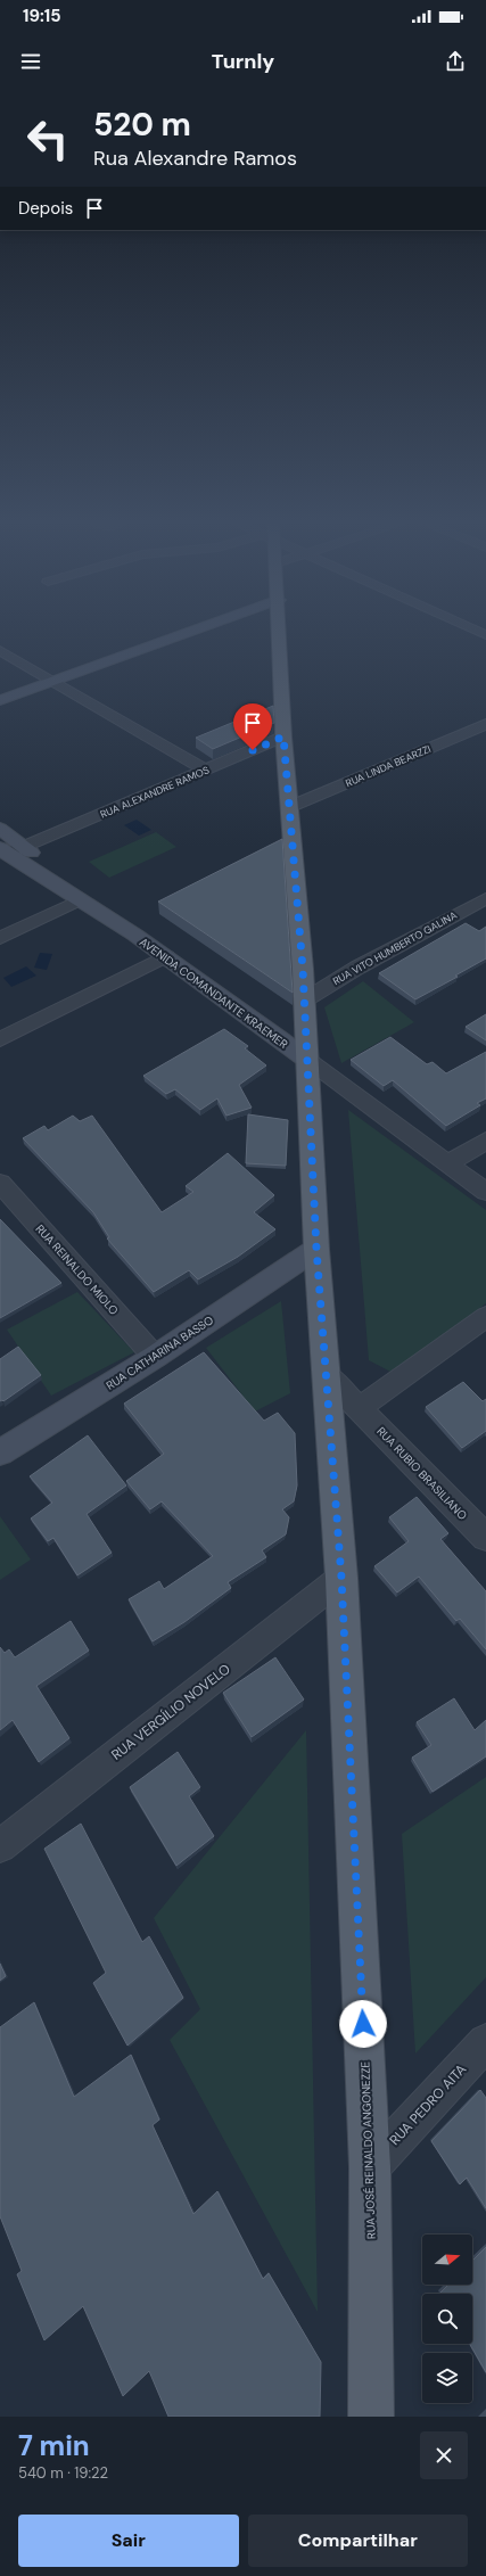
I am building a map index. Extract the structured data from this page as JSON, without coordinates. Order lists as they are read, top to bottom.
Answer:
{
  "streets": {
    "main road": ["RUA JOSÉ REINALDO ANGONEZZE"],
    "street": [
      "RUA LINDA BEARZZI",
      "RUA ALEXANDRE RAMOS",
      "RUA VITO HUMBERTO GALINA",
      "AVENIDA COMANDANTE KRAEMER",
      "RUA REINALDO MIOLO",
      "RUA CATHARINA BASSO",
      "RUA RUBIO BRASILIANO",
      "RUA VERGÍLIO NOVELO",
      "RUA PEDRO AITA"
    ]
  },
  "crossings": [
    ["RUA LINDA BEARZZI", "RUA JOSÉ REINALDO ANGONEZZE"],
    ["RUA ALEXANDRE RAMOS", "AVENIDA COMANDANTE KRAEMER"],
    ["RUA ALEXANDRE RAMOS", "RUA JOSÉ REINALDO ANGONEZZE"],
    ["RUA VITO HUMBERTO GALINA", "RUA JOSÉ REINALDO ANGONEZZE"],
    ["AVENIDA COMANDANTE KRAEMER", "RUA JOSÉ REINALDO ANGONEZZE"],
    ["RUA REINALDO MIOLO", "RUA CATHARINA BASSO"],
    ["RUA CATHARINA BASSO", "RUA JOSÉ REINALDO ANGONEZZE"],
    ["RUA RUBIO BRASILIANO", "RUA JOSÉ REINALDO ANGONEZZE"],
    ["RUA VERGÍLIO NOVELO", "RUA JOSÉ REINALDO ANGONEZZE"],
    ["RUA PEDRO AITA", "RUA JOSÉ REINALDO ANGONEZZE"]
  ],
  "north": "right",
  "page": {
    "status": "19:15",
    "header": "Turnly",
    "turn": ["520 m", "Rua Alexandre Ramos"],
    "then": "Depois",
    "heading": ["7 min", "540 m · 19:22"],
    "buttons": ["Sair", "Compartilhar"]
  }
}
